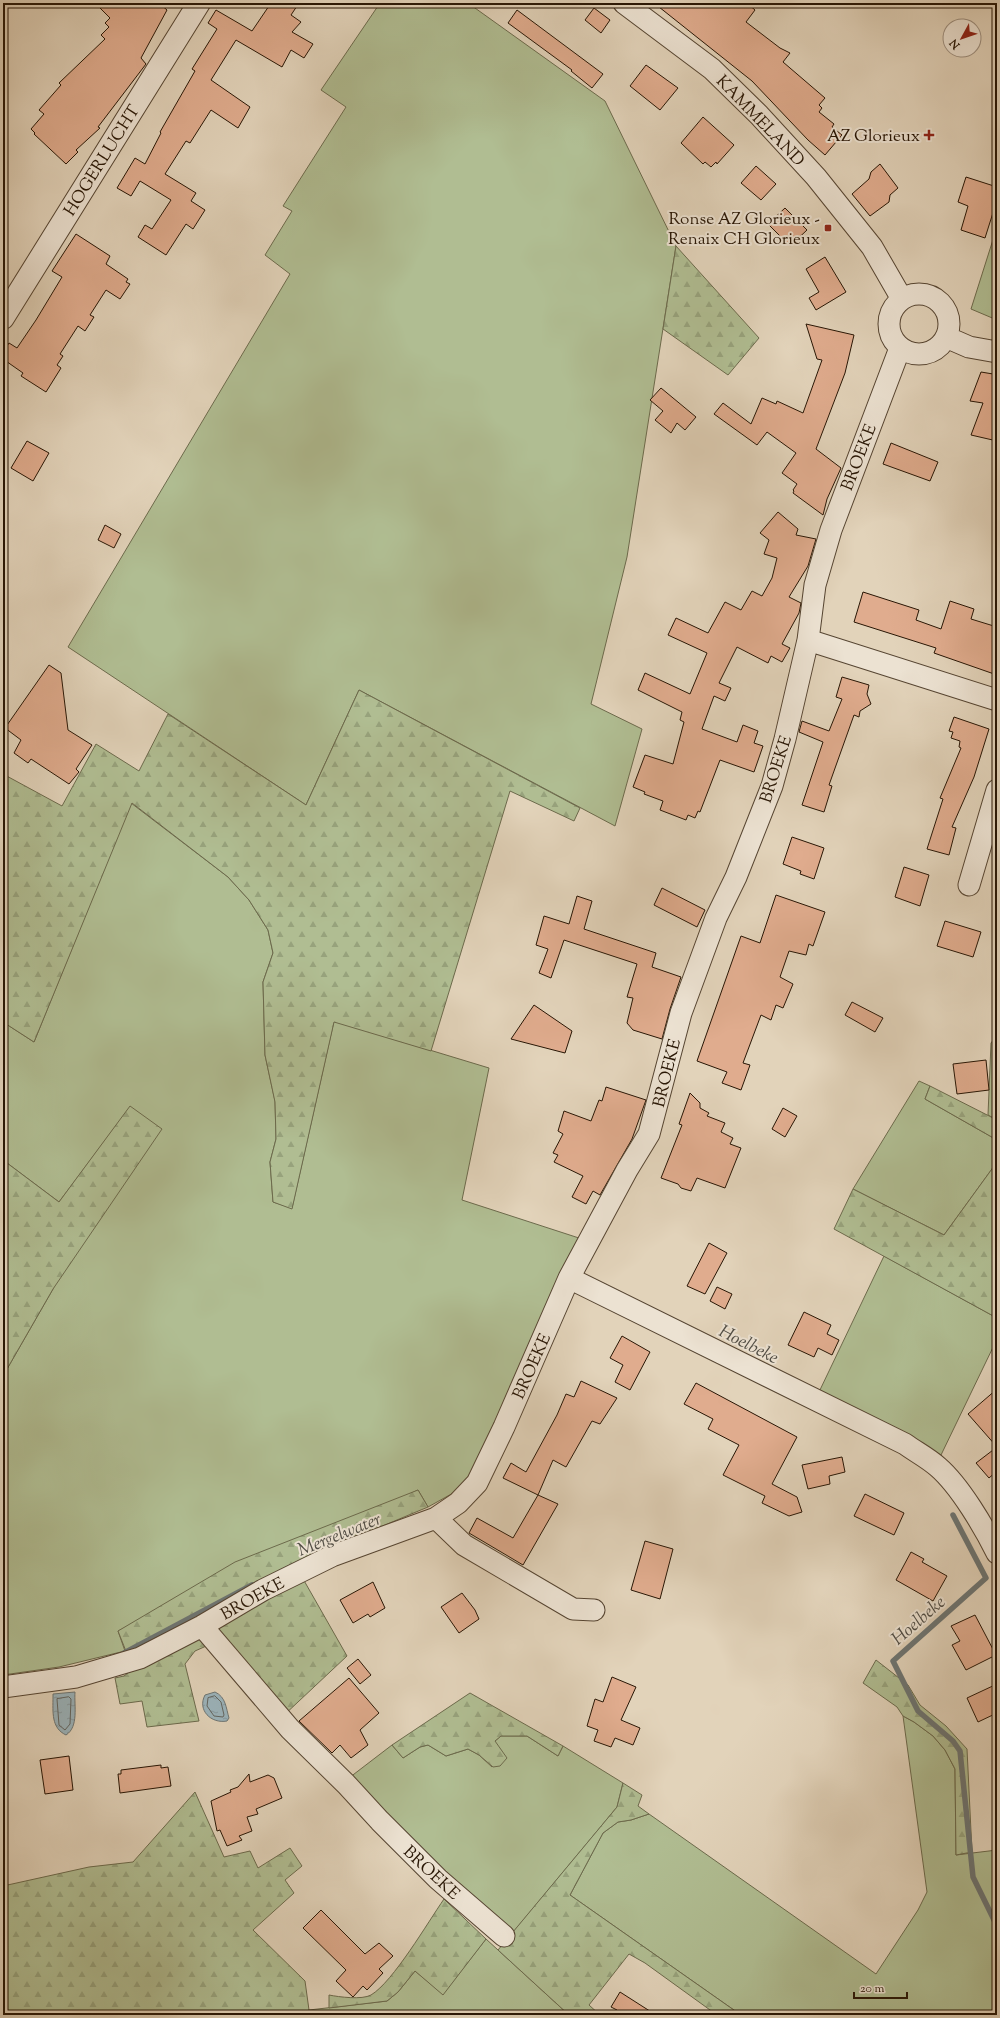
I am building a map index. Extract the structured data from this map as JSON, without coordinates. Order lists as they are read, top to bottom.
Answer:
{
  "streets": {
    "street": ["KAMMELAND", "HOGERLUCHT", "BROEKE"]
  },
  "crossings": [
    ["KAMMELAND", "BROEKE"]
  ],
  "water": ["Hoelbeke", "Mergelwater"],
  "places": {
    "health": ["AZ Glorieux"],
    "transit": ["Ronse AZ Glorieux - Renaix CH Glorieux"]
  },
  "scale_bar": "20 m",
  "north": "bottom left"
}
